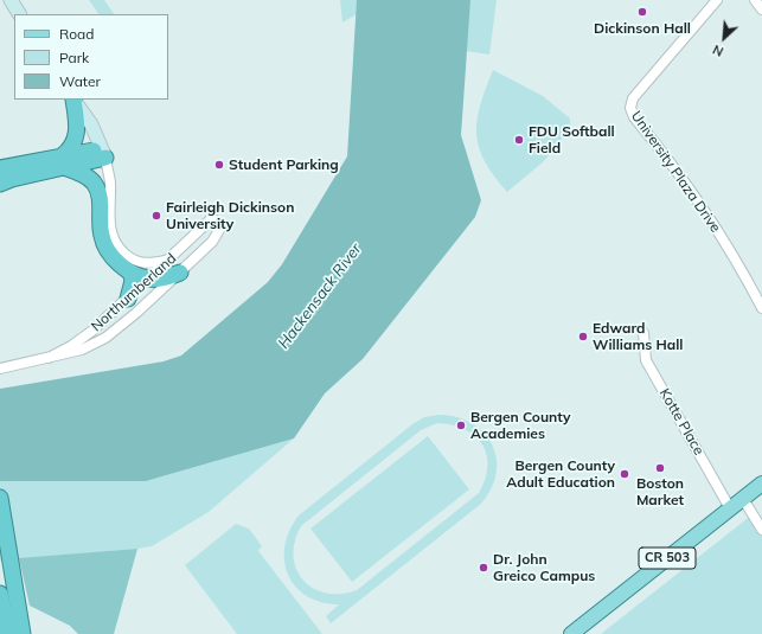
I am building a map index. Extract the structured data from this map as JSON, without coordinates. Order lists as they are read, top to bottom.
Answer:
{
  "streets": {
    "main road": ["CR 503"],
    "street": ["University Plaza Drive", "Northumberland", "Kotte Place"]
  },
  "crossings": [
    ["Kotte Place", "CR 503"]
  ],
  "water": ["Hackensack River"],
  "places": [
    "Dickinson Hall",
    "FDU Softball Field",
    "Student Parking",
    "Fairleigh Dickinson University",
    "Edward Williams Hall",
    "Bergen County Academies",
    "Boston Market",
    "Bergen County Adult Education",
    "Dr. John Greico Campus"
  ],
  "legend": ["Road", "Park", "Water"],
  "north": "bottom left"
}
